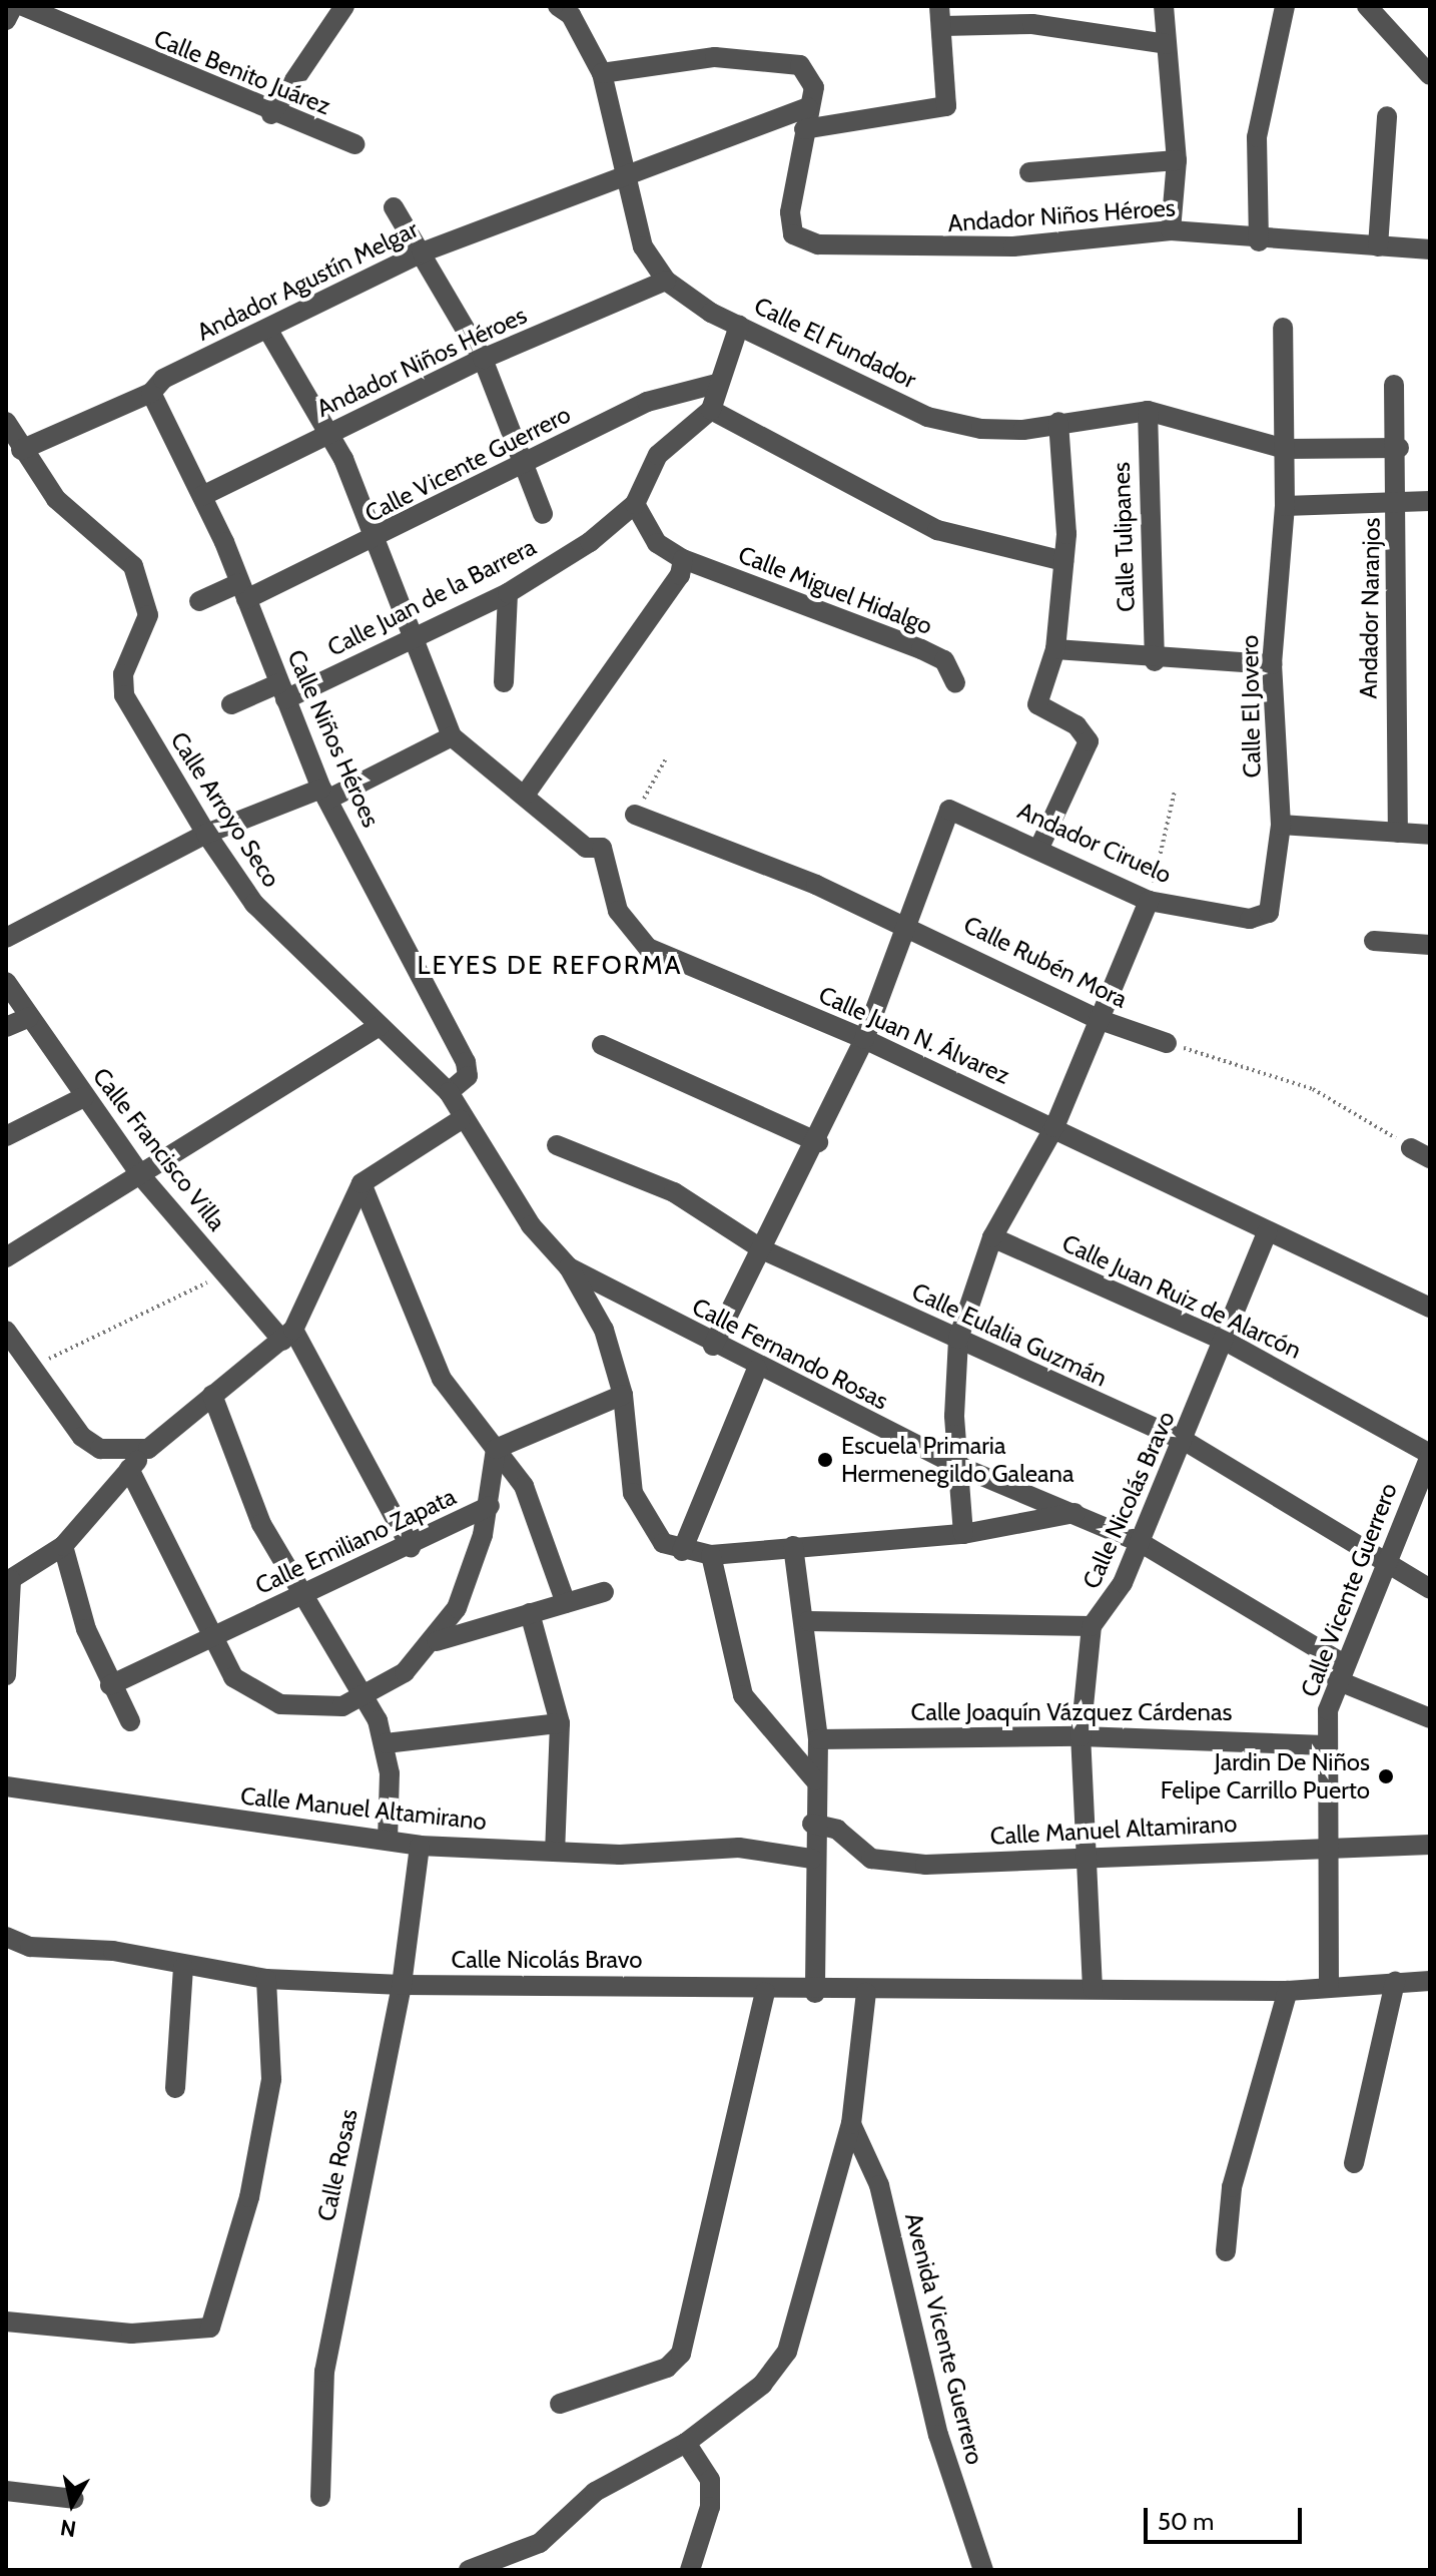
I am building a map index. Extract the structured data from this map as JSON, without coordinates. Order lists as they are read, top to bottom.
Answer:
{
  "streets": {
    "street": [
      "Calle Benito Juárez",
      "Andador Niños Héroes",
      "Andador Agustín Melgar",
      "Calle El Fundador",
      "Calle Vicente Guerrero",
      "Calle Tulipanes",
      "Calle Miguel Hidalgo",
      "Calle Juan de la Barrera",
      "Andador Naranjos",
      "Calle El Jovero",
      "Calle Niños Héroes",
      "Calle Arroyo Seco",
      "Andador Ciruelo",
      "Calle Rubén Mora",
      "Calle Juan N. Álvarez",
      "Calle Francisco Villa",
      "Calle Juan Ruiz de Alarcón",
      "Calle Eulalia Guzmán",
      "Calle Fernando Rosas",
      "Calle Nicolás Bravo",
      "Calle Emiliano Zapata",
      "Calle Joaquín Vázquez Cárdenas",
      "Calle Manuel Altamirano",
      "Calle Rosas",
      "Avenida Vicente Guerrero"
    ]
  },
  "crossings": [
    ["Andador Niños Héroes", "Calle El Fundador"],
    ["Andador Niños Héroes", "Calle Juan de la Barrera"],
    ["Andador Niños Héroes", "Calle Niños Héroes"],
    ["Andador Agustín Melgar", "Calle El Fundador"],
    ["Andador Agustín Melgar", "Calle Juan de la Barrera"],
    ["Andador Agustín Melgar", "Calle Niños Héroes"],
    ["Andador Agustín Melgar", "Calle Arroyo Seco"],
    ["Calle El Fundador", "Calle Tulipanes"],
    ["Calle El Fundador", "Andador Naranjos"],
    ["Calle El Fundador", "Calle El Jovero"],
    ["Calle Vicente Guerrero", "Calle Juan de la Barrera"],
    ["Calle Vicente Guerrero", "Calle Niños Héroes"],
    ["Calle Vicente Guerrero", "Calle Juan Ruiz de Alarcón"],
    ["Calle Vicente Guerrero", "Calle Eulalia Guzmán"],
    ["Calle Vicente Guerrero", "Calle Fernando Rosas"],
    ["Calle Vicente Guerrero", "Calle Nicolás Bravo"],
    ["Calle Vicente Guerrero", "Calle Joaquín Vázquez Cárdenas"],
    ["Calle Vicente Guerrero", "Calle Manuel Altamirano"],
    ["Calle Miguel Hidalgo", "Calle Juan de la Barrera"],
    ["Calle Juan de la Barrera", "Calle Niños Héroes"],
    ["Calle El Jovero", "Andador Ciruelo"],
    ["Calle Niños Héroes", "Calle Arroyo Seco"],
    ["Calle Arroyo Seco", "Calle Fernando Rosas"],
    ["Andador Ciruelo", "Calle Rubén Mora"],
    ["Calle Juan N. Álvarez", "Calle Nicolás Bravo"],
    ["Calle Francisco Villa", "Calle Emiliano Zapata"],
    ["Calle Juan Ruiz de Alarcón", "Calle Nicolás Bravo"],
    ["Calle Eulalia Guzmán", "Calle Nicolás Bravo"],
    ["Calle Fernando Rosas", "Calle Nicolás Bravo"],
    ["Calle Nicolás Bravo", "Calle Joaquín Vázquez Cárdenas"],
    ["Calle Nicolás Bravo", "Calle Manuel Altamirano"],
    ["Calle Nicolás Bravo", "Calle Rosas"],
    ["Calle Manuel Altamirano", "Calle Rosas"]
  ],
  "districts": ["LEYES DE REFORMA"],
  "places": ["Escuela Primaria Hermenegildo Galeana", "Jardin De Niños Felipe Carrillo Puerto"],
  "scale_bar": "50 m",
  "north": "bottom"
}
